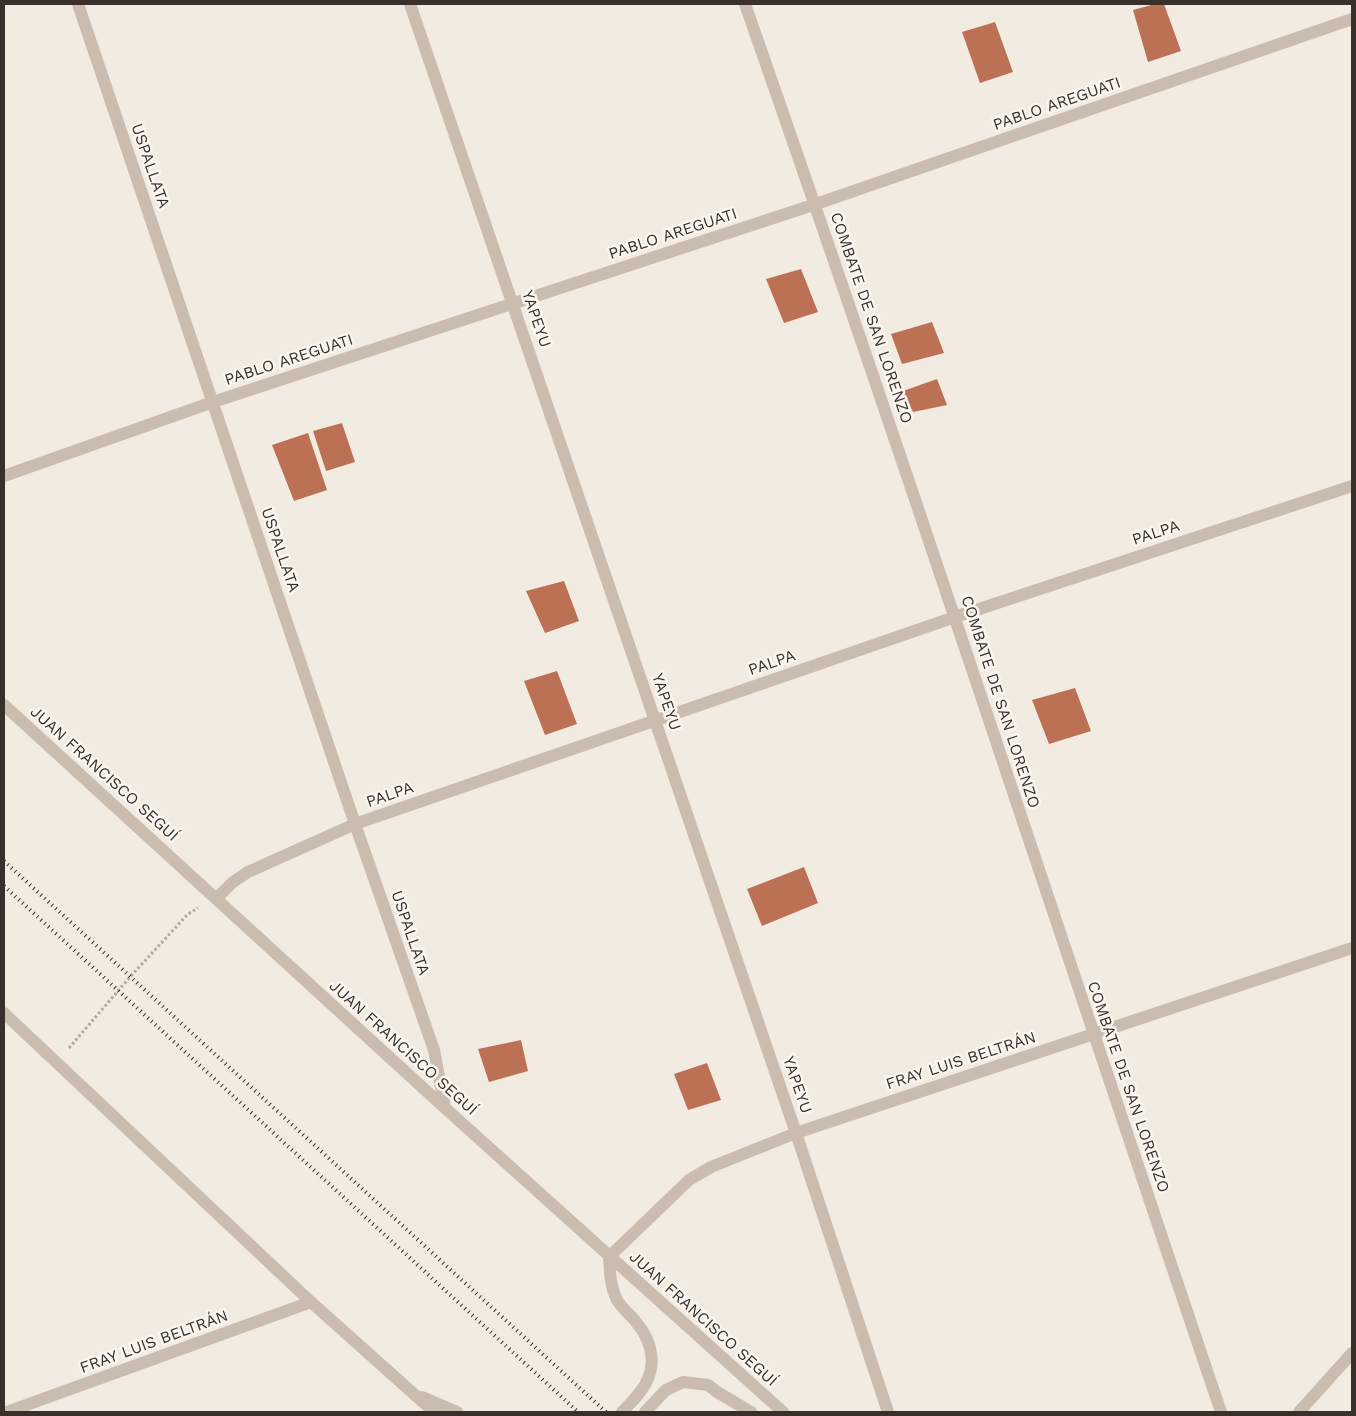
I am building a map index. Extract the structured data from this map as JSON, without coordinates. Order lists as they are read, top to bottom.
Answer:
{
  "streets": {
    "street": [
      "PABLO AREGUATI",
      "USPALLATA",
      "COMBATE DE SAN LORENZO",
      "YAPEYU",
      "PALPA",
      "JUAN FRANCISCO SEGUÍ",
      "FRAY LUIS BELTRÁN"
    ]
  },
  "crossings": [
    ["PABLO AREGUATI", "USPALLATA"],
    ["PABLO AREGUATI", "COMBATE DE SAN LORENZO"],
    ["PABLO AREGUATI", "YAPEYU"],
    ["USPALLATA", "PALPA"],
    ["USPALLATA", "JUAN FRANCISCO SEGUÍ"],
    ["COMBATE DE SAN LORENZO", "PALPA"],
    ["COMBATE DE SAN LORENZO", "FRAY LUIS BELTRÁN"],
    ["YAPEYU", "PALPA"],
    ["YAPEYU", "FRAY LUIS BELTRÁN"],
    ["PALPA", "JUAN FRANCISCO SEGUÍ"],
    ["JUAN FRANCISCO SEGUÍ", "FRAY LUIS BELTRÁN"]
  ]
}
